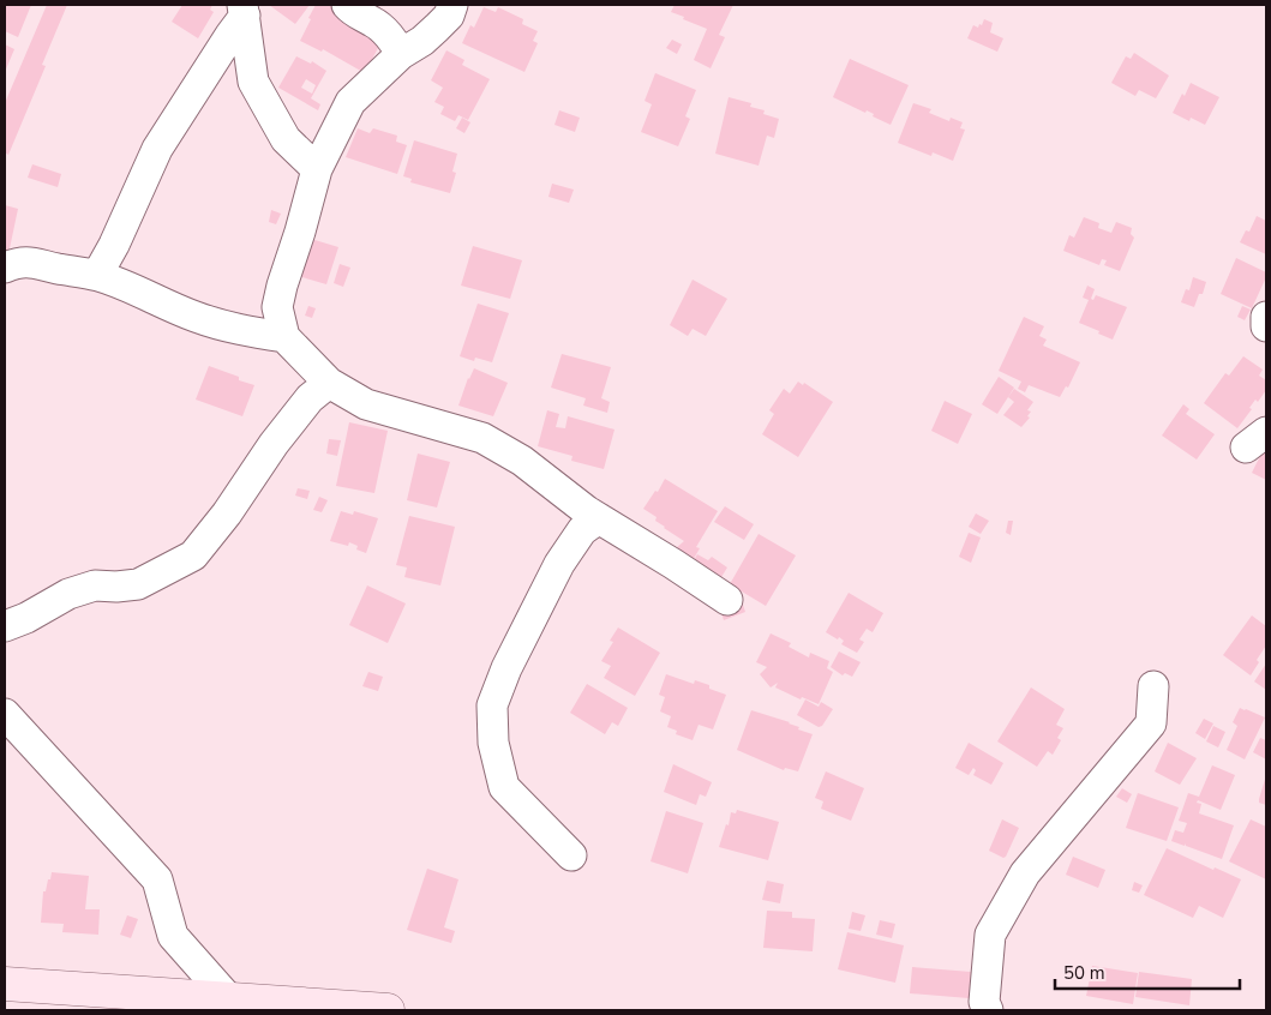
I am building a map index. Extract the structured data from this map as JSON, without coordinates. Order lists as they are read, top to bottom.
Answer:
{
  "scale_bar": "50 m"
}
